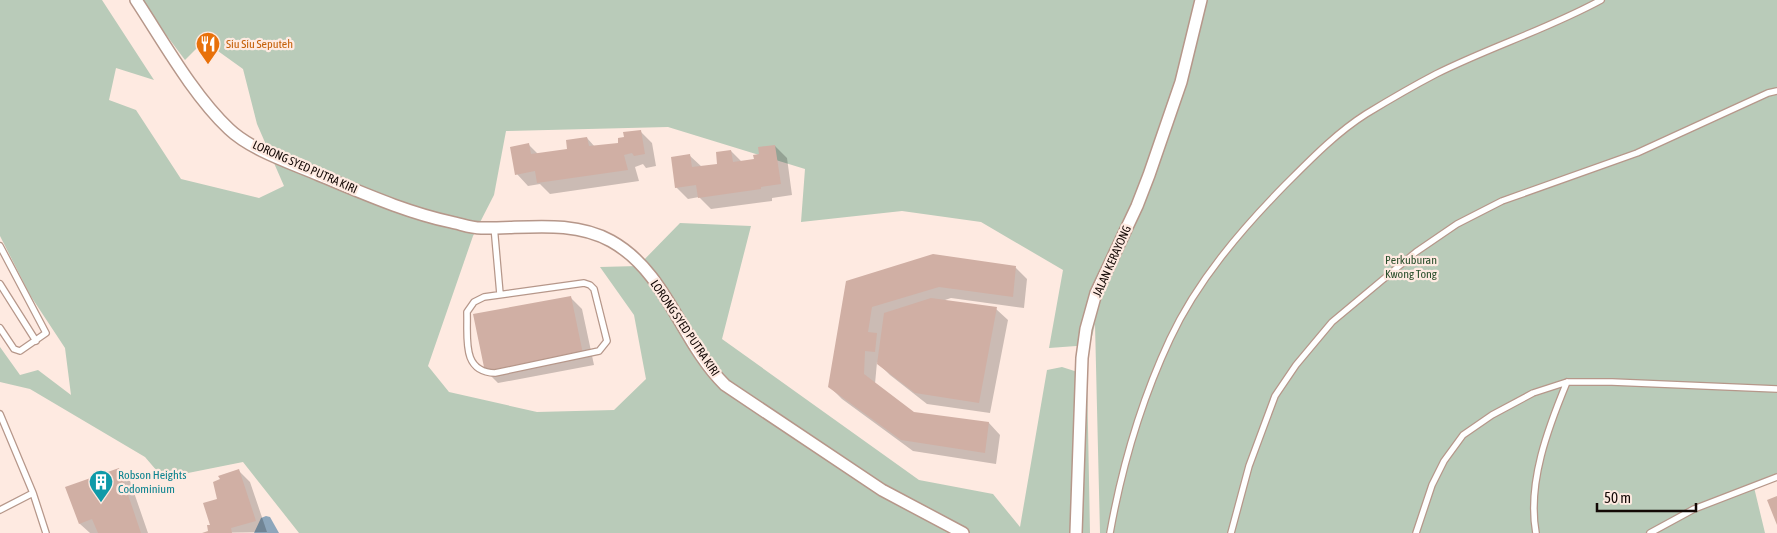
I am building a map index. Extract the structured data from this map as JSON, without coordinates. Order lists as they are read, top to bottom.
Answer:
{
  "streets": {
    "street": ["LORONG SYED PUTRA KIRI", "JALAN KERAYONG"]
  },
  "parks": ["Perkuburan Kwong Tong"],
  "places": {
    "restaurant": ["Siu Siu Seputeh"],
    "building": ["Robson Heights Codominium"]
  },
  "scale_bar": "50 m"
}
